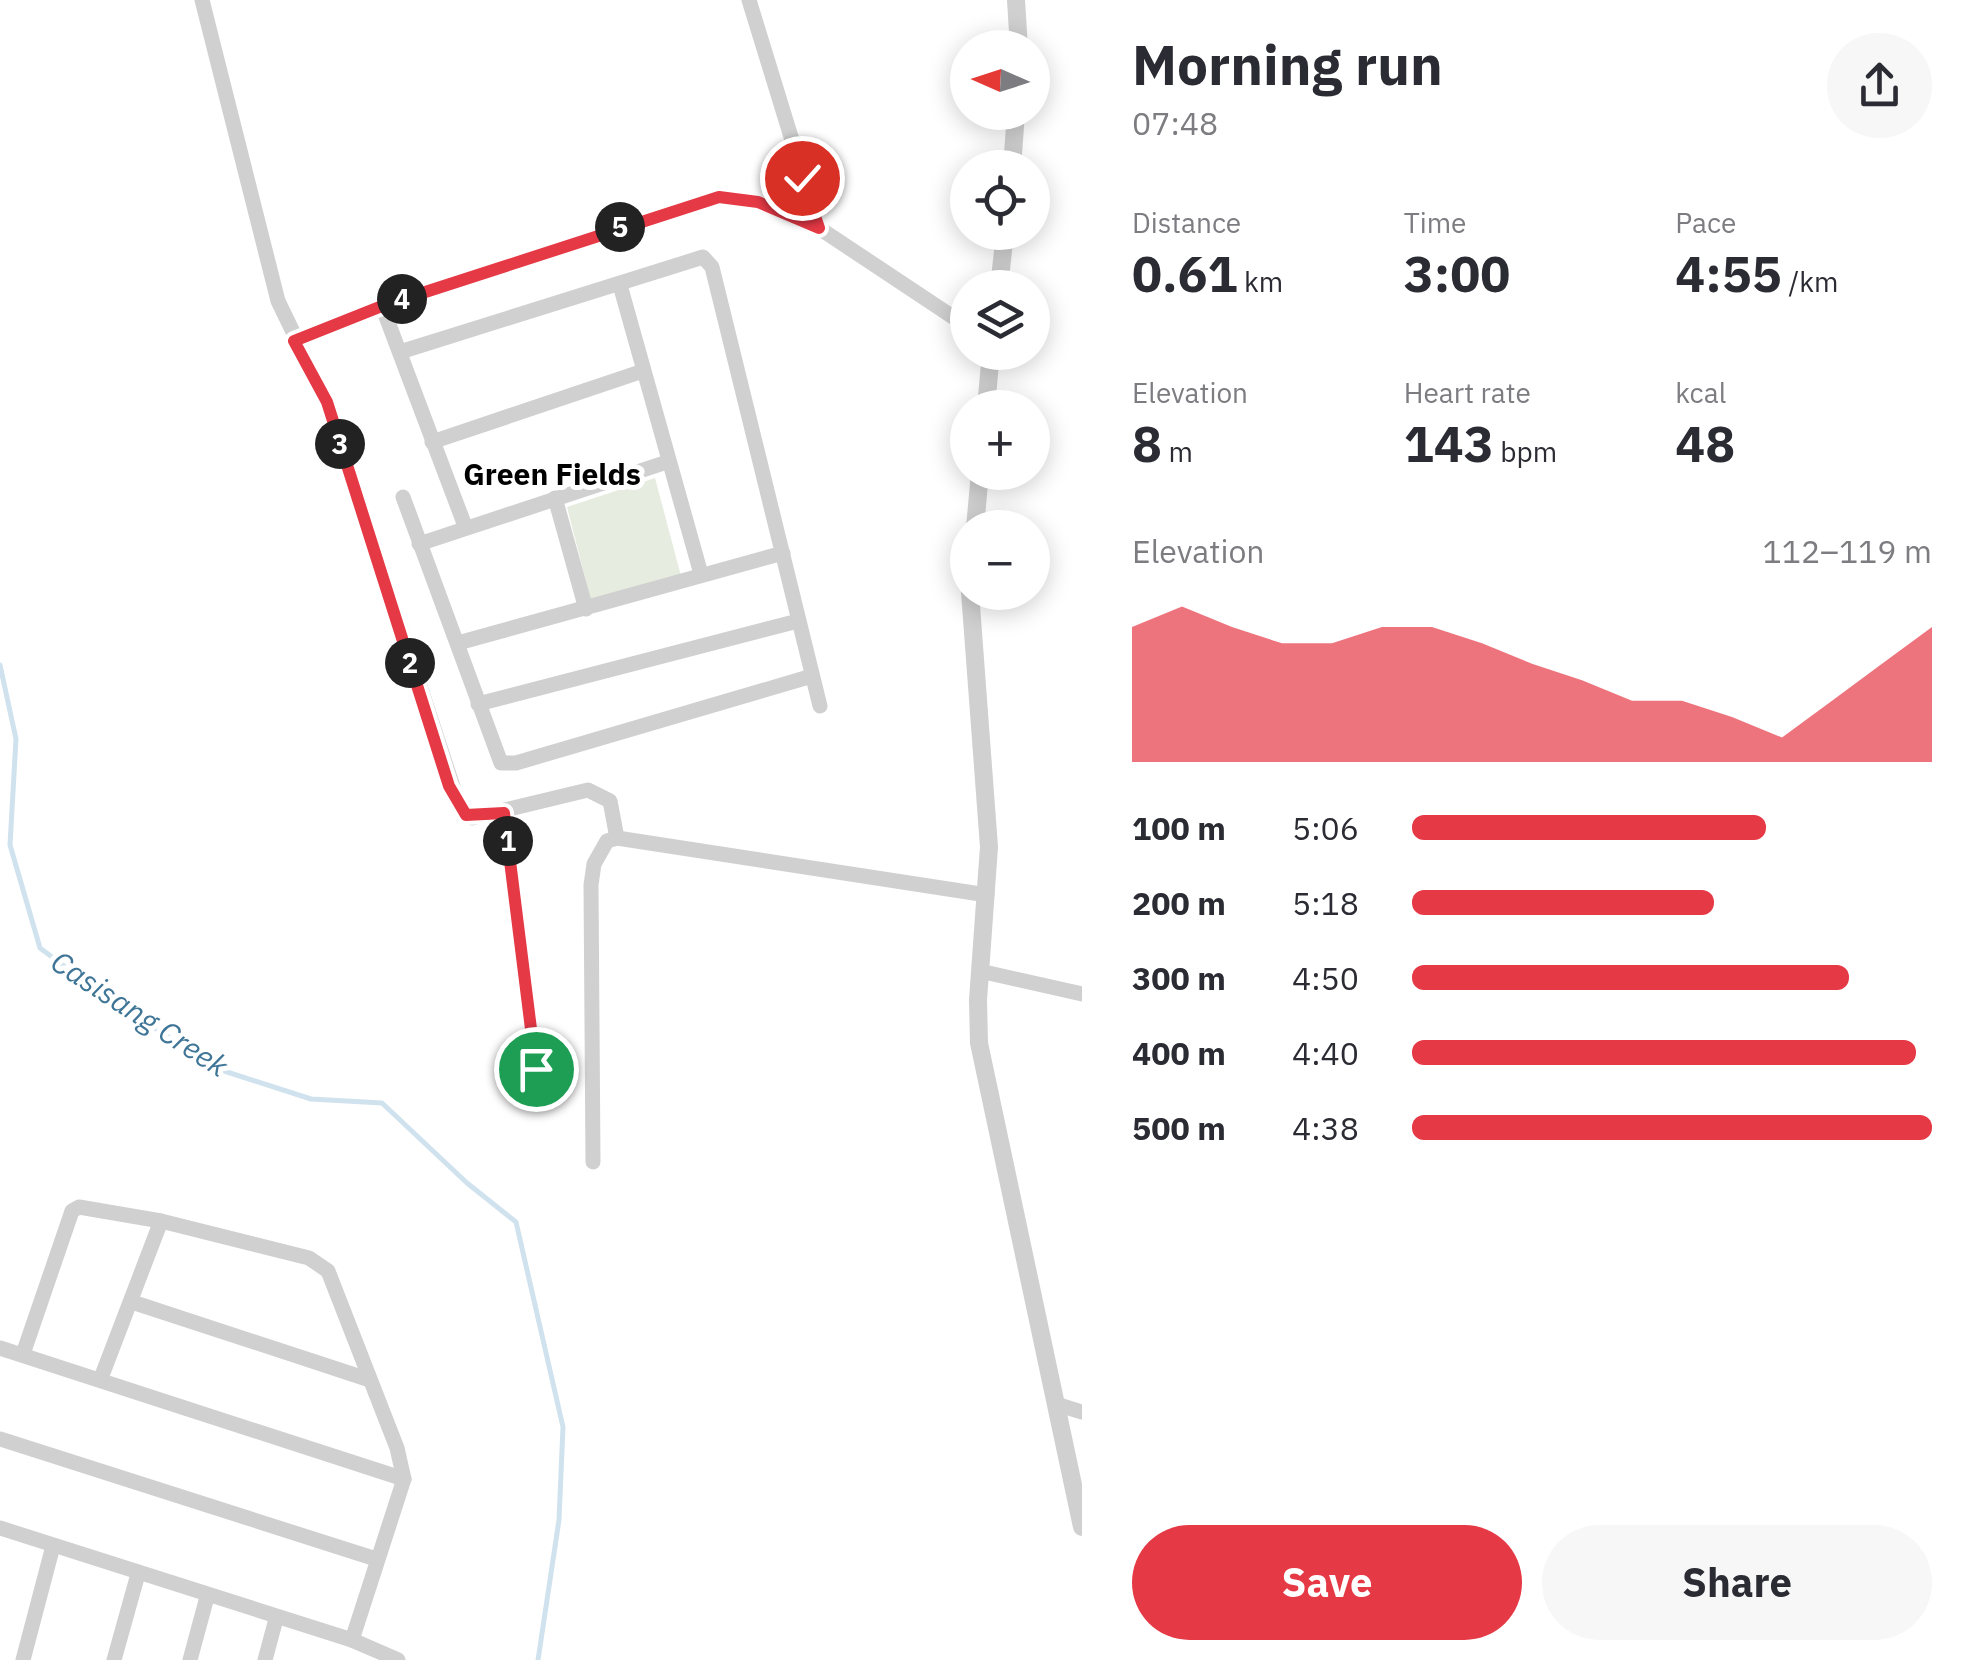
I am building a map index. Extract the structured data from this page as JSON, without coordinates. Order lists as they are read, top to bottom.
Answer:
{
  "districts": ["Green Fields"],
  "water": ["Casisang Creek"],
  "north": "left",
  "page": {
    "heading": ["Morning run", "07:48"],
    "map_buttons": ["+", "−"],
    "stats": [
      ["Distance", "0.61 km"],
      ["Time", "3:00"],
      ["Pace", "4:55 /km"],
      ["Elevation", "8 m"],
      ["Heart rate", "143 bpm"],
      ["kcal", "48"]
    ],
    "pins": [
      "5",
      "4",
      "3",
      "2",
      "1"
    ],
    "chart": ["Elevation", "112–119 m"],
    "list": [
      {
        "name": "100 m",
        "note": "5:06"
      },
      {
        "name": "200 m",
        "note": "5:18"
      },
      {
        "name": "300 m",
        "note": "4:50"
      },
      {
        "name": "400 m",
        "note": "4:40"
      },
      {
        "name": "500 m",
        "note": "4:38"
      }
    ],
    "buttons": ["Save", "Share"]
  }
}
